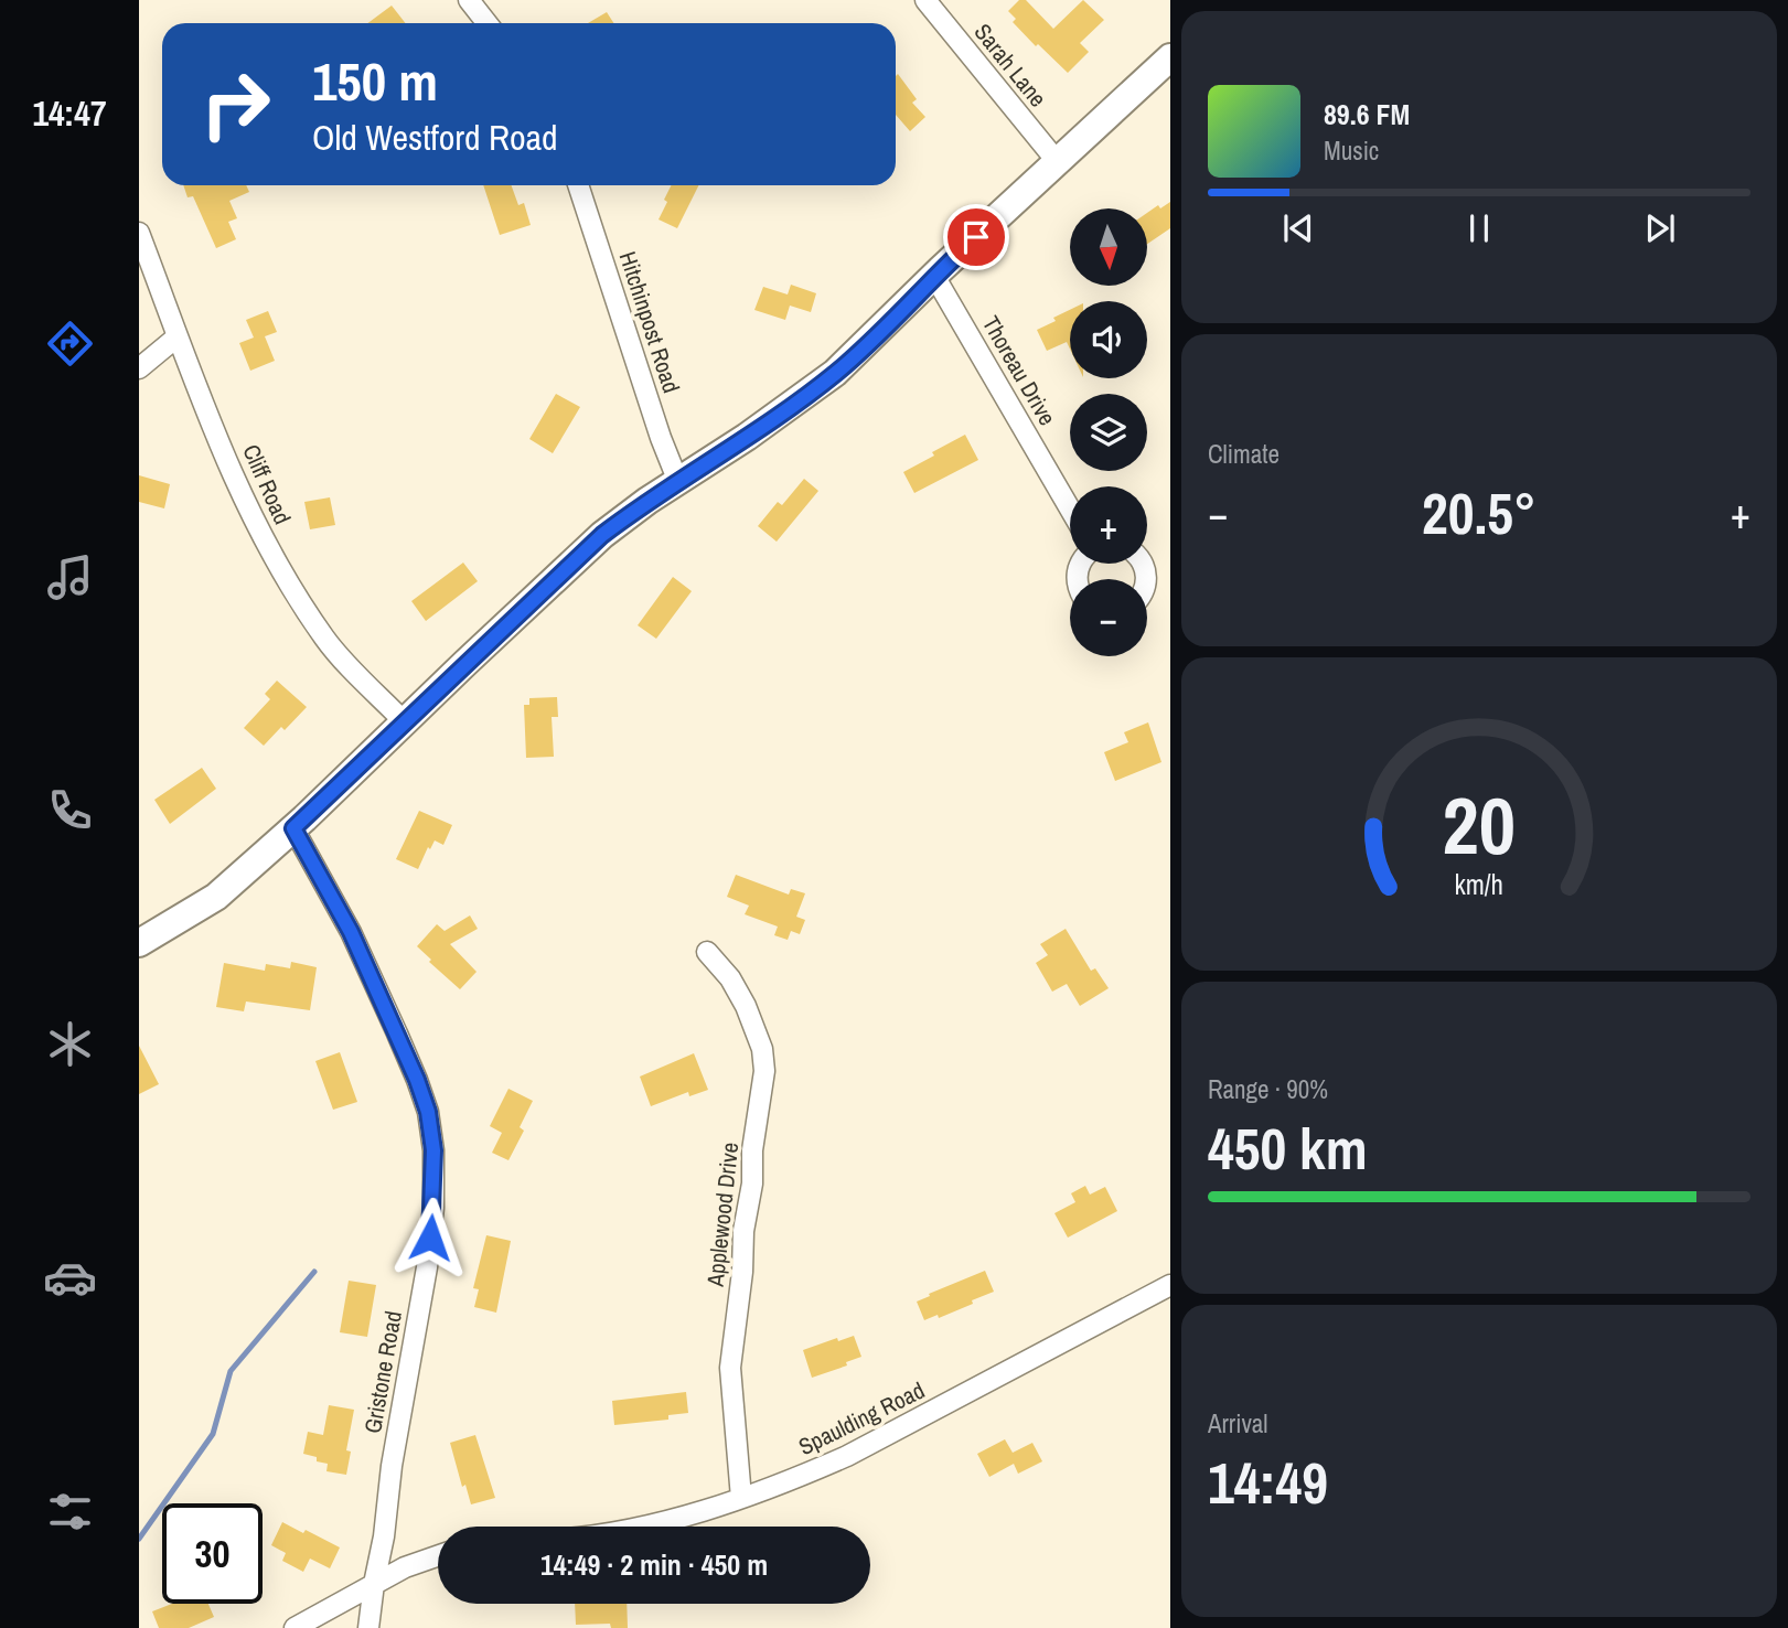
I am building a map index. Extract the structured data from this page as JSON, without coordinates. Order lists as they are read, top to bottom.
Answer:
{
  "streets": {
    "street": [
      "Sarah Lane",
      "Hitchinpost Road",
      "Thoreau Drive",
      "Cliff Road",
      "Applewood Drive",
      "Gristone Road",
      "Spaulding Road"
    ]
  },
  "crossings": [
    ["Applewood Drive", "Spaulding Road"]
  ],
  "north": "bottom",
  "page": {
    "tabs": "14:47",
    "turn": ["150 m", "Old Westford Road"],
    "song": ["89.6 FM", "Music"],
    "map_buttons": ["+", "−"],
    "tile": [
      "Climate",
      ["Range · 90%", "450 km"],
      ["Arrival", "14:49"]
    ],
    "heat": ["−", "20.5°", "+"],
    "limit": "30",
    "trip": "14:49 · 2 min · 450 m",
    "gauge": ["20", "km/h"]
  }
}
